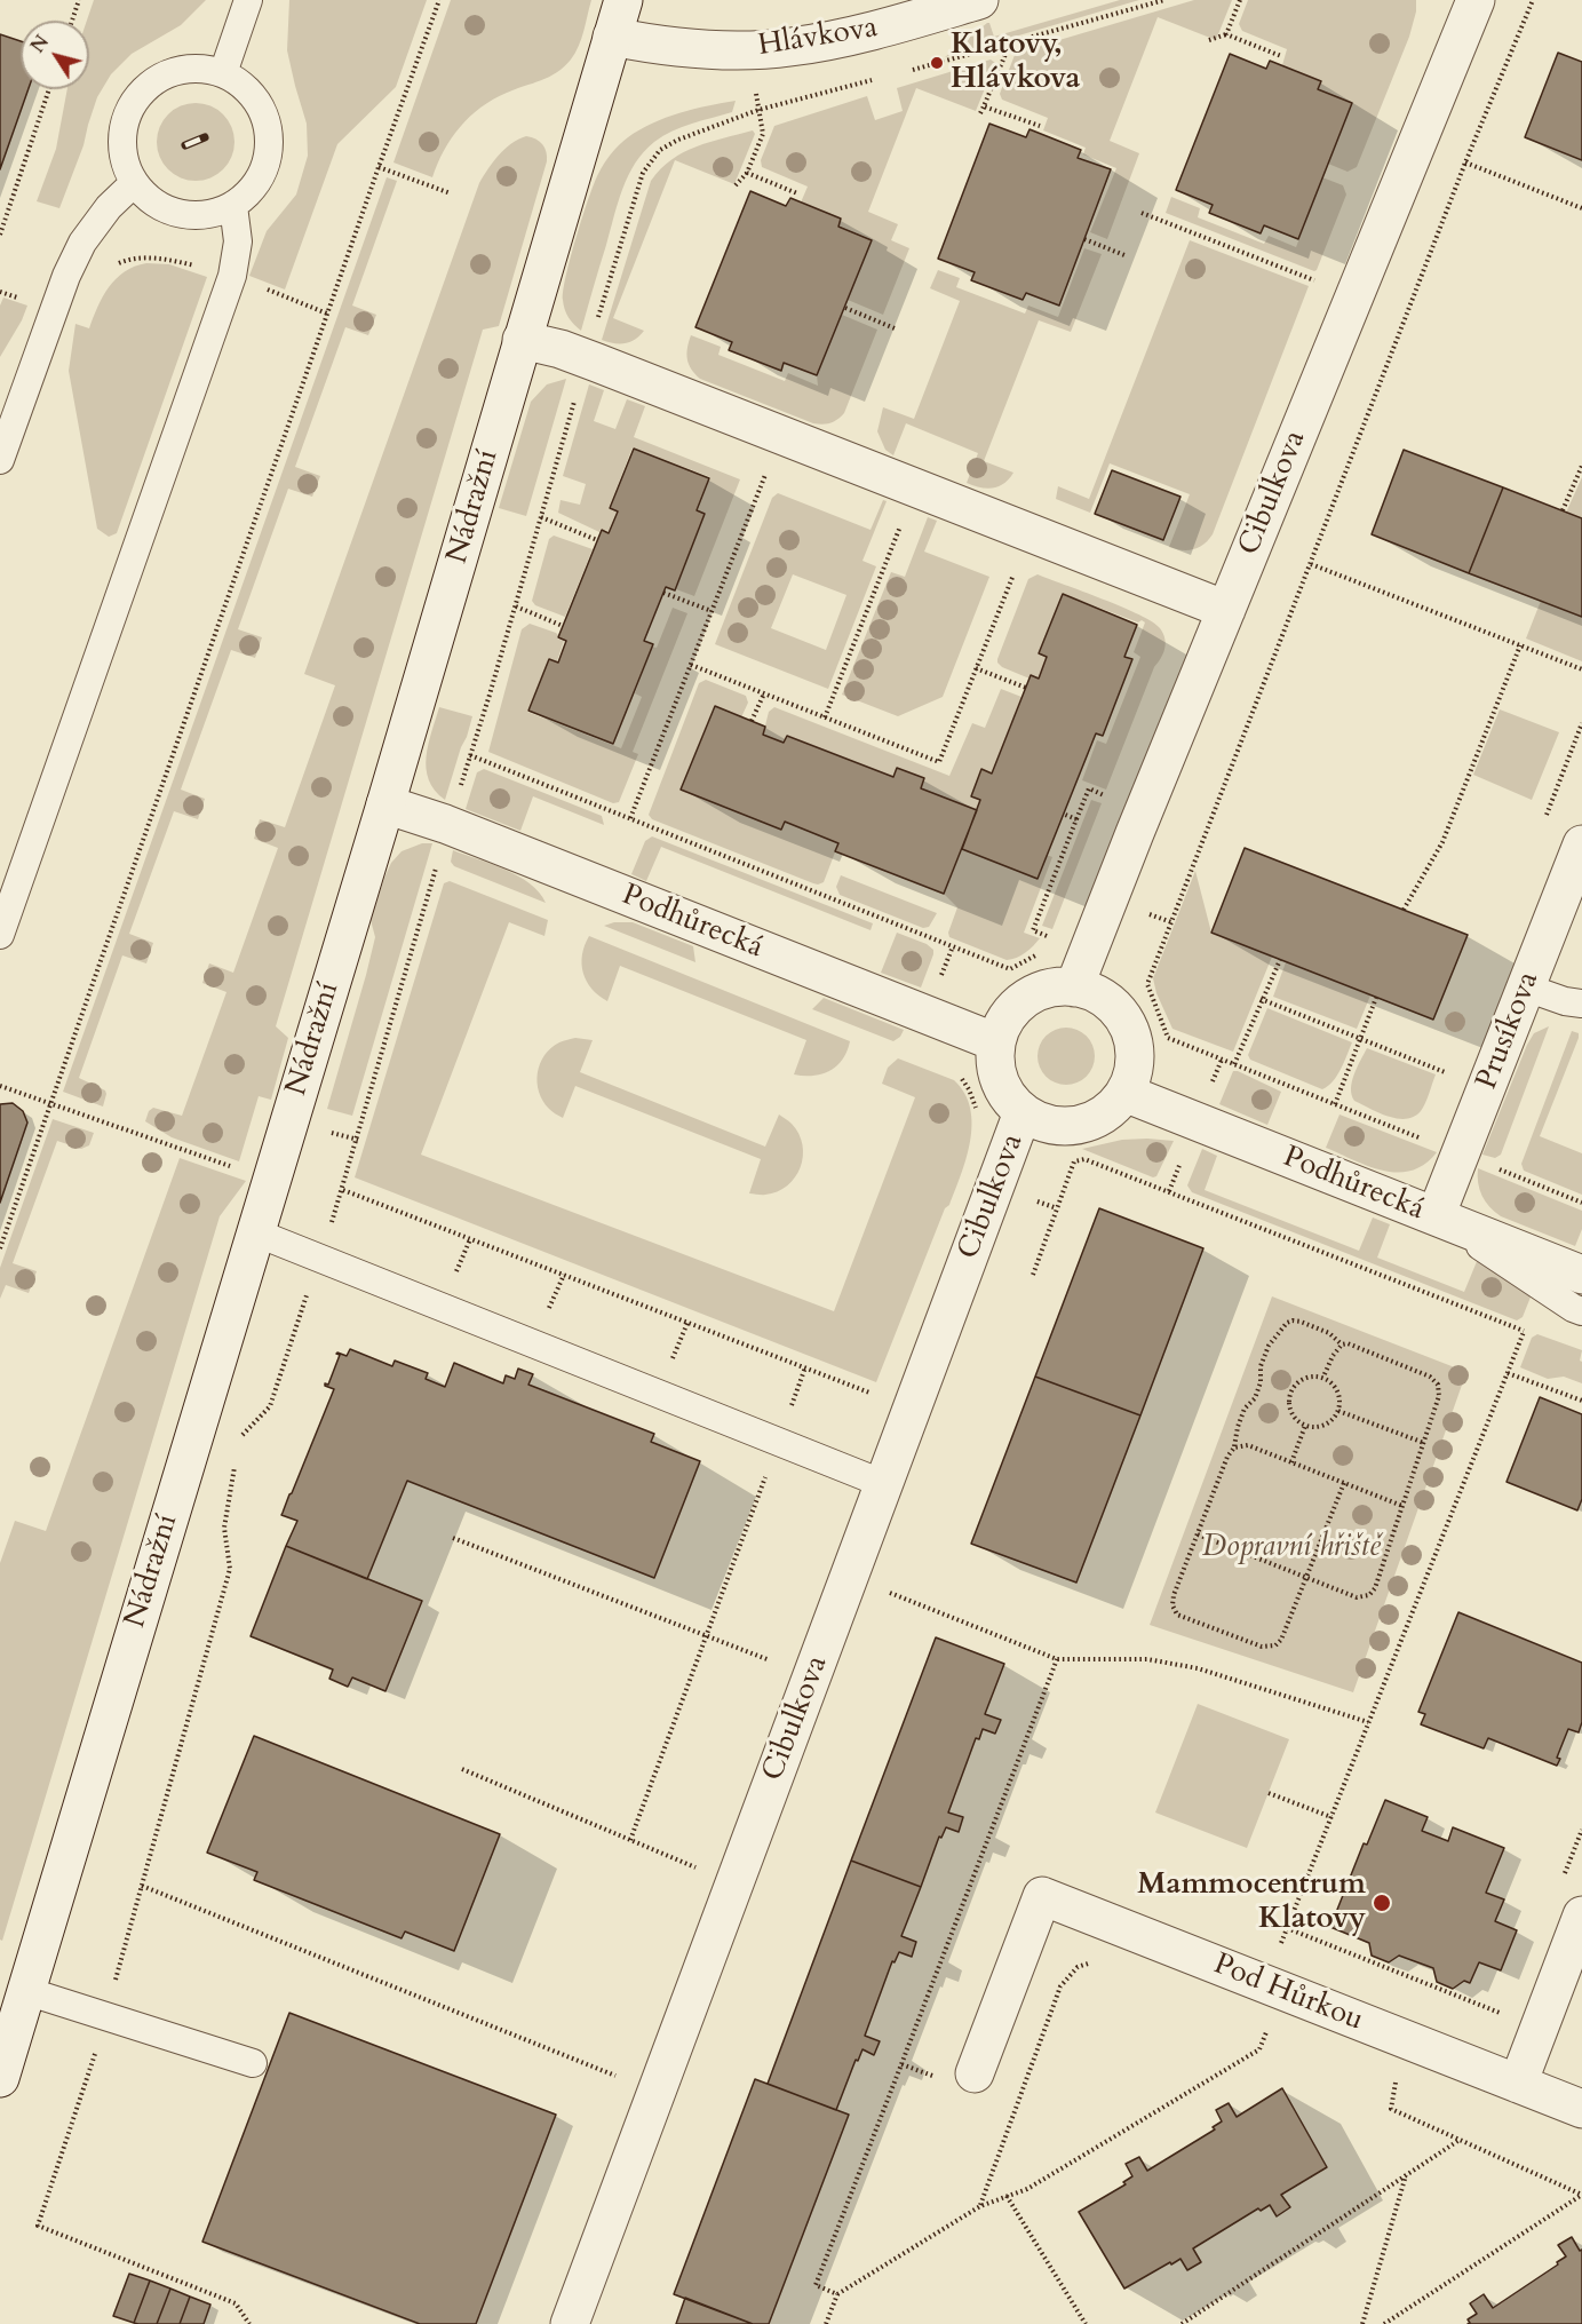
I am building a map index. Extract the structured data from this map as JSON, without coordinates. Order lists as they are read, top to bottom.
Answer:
{
  "streets": {
    "street": [
      "Hlávkova",
      "Cibulkova",
      "Nádražní",
      "Podhůrecká",
      "Prusíkova",
      "Pod Hůrkou"
    ]
  },
  "crossings": [
    ["Hlávkova", "Nádražní"],
    ["Cibulkova", "Podhůrecká"],
    ["Nádražní", "Podhůrecká"],
    ["Podhůrecká", "Prusíkova"]
  ],
  "parks": ["Dopravní hřiště"],
  "places": ["Klatovy, Hlávkova", "Mammocentrum Klatovy"],
  "north": "top left"
}
